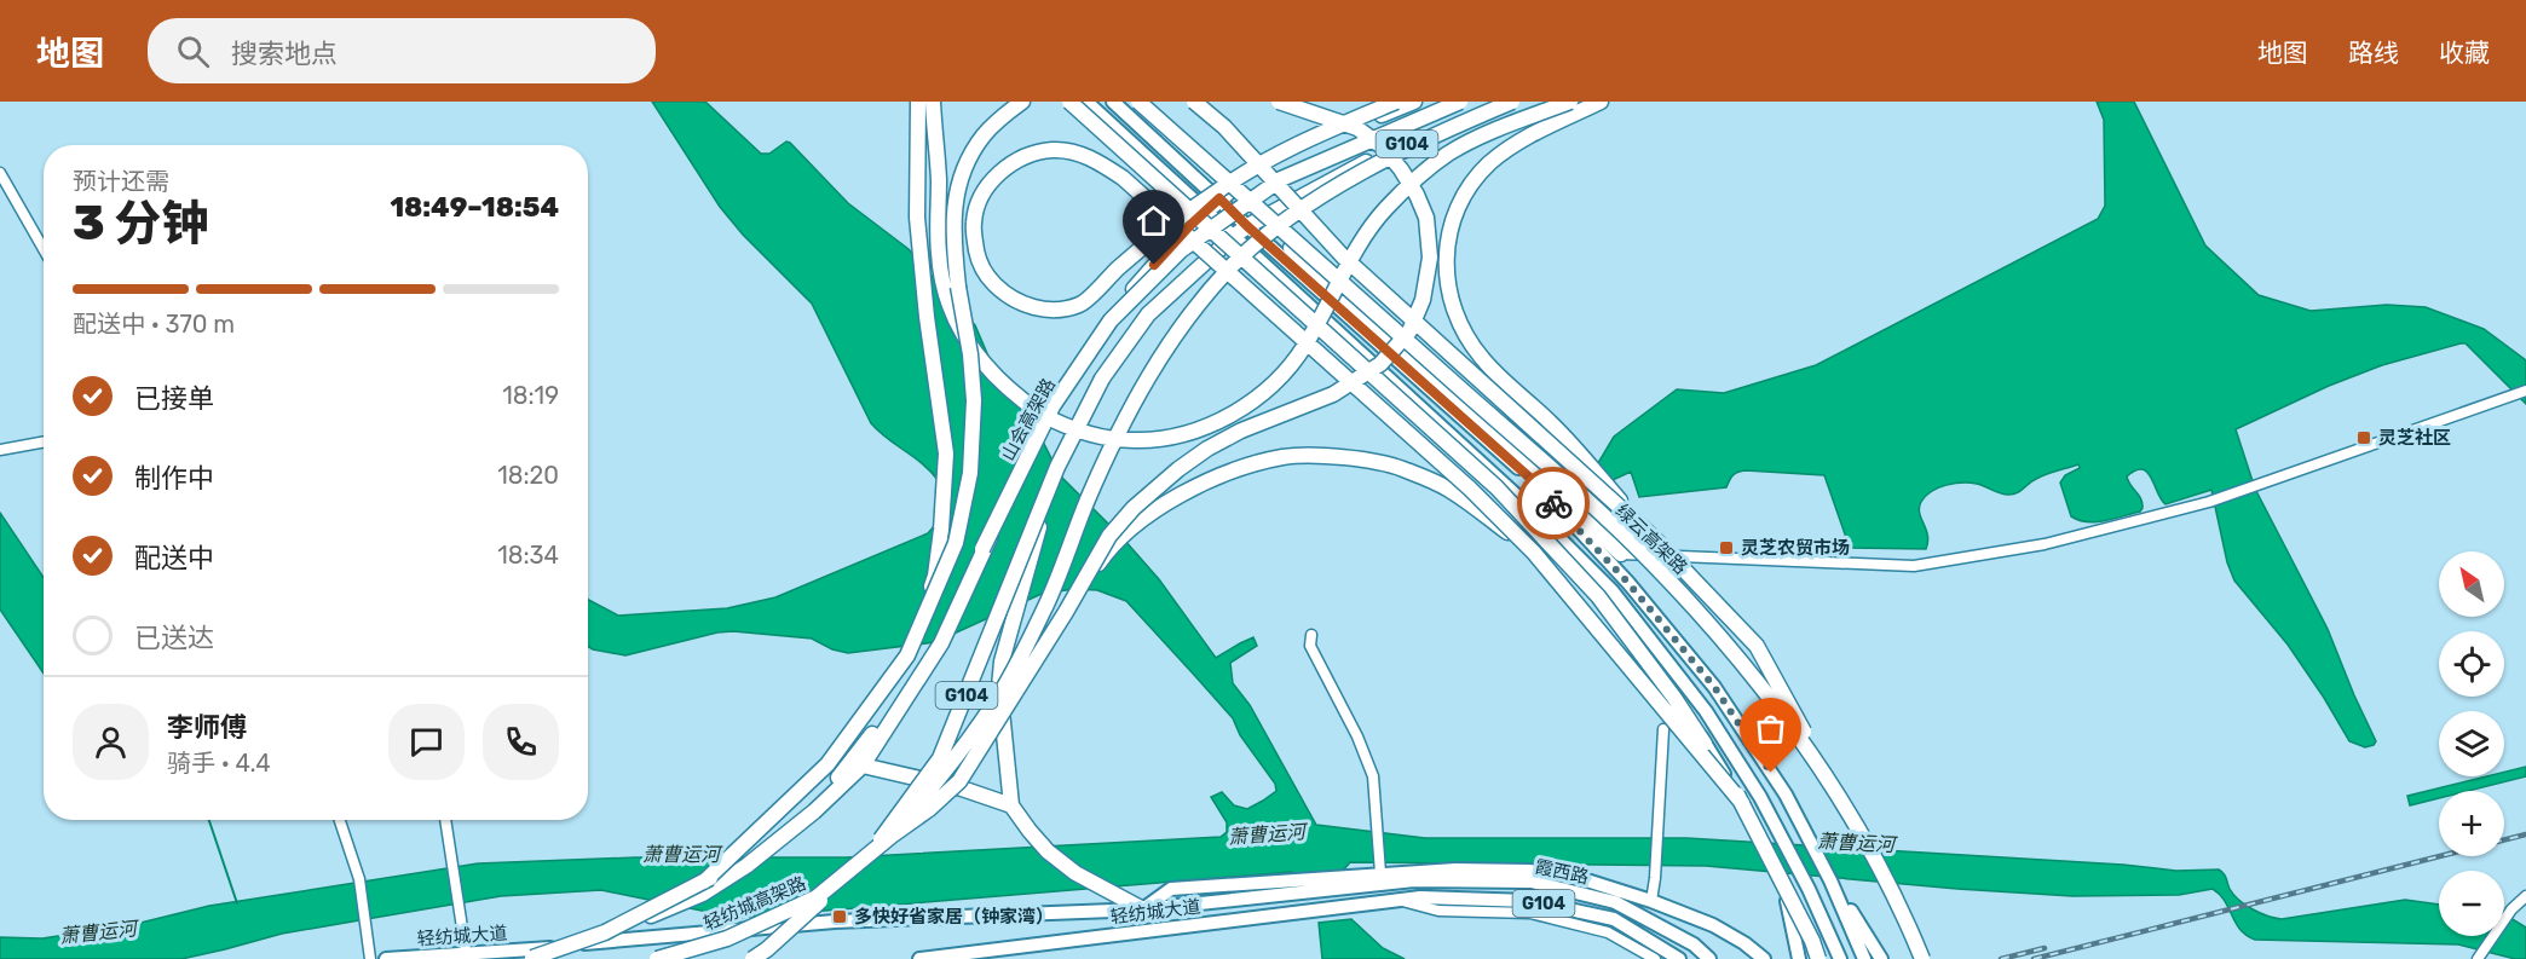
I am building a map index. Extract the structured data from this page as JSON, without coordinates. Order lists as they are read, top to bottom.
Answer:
{
  "streets": {
    "highway": [
      "G104",
      "山会高架路",
      "绿云高架路",
      "轻纺城高架路"
    ],
    "main road": ["霞西路", "轻纺城大道"]
  },
  "crossings": [
    ["G104", "山会高架路"],
    ["G104", "轻纺城大道"],
    ["霞西路", "轻纺城大道"]
  ],
  "water": ["萧曹运河"],
  "places": {
    "transit": ["灵芝社区", "灵芝农贸市场", "多快好省家居（钟家湾）"]
  },
  "north": "top left",
  "page": {
    "header": "地图",
    "search": "搜索地点",
    "nav": ["地图", "路线", "收藏"],
    "heading": ["3 分钟", "预计还需", "18:49–18:54"],
    "panel": ["李师傅", "骑手 · 4.4"],
    "bar": "配送中 · 370 m",
    "list": [
      ["已接单", "18:19"],
      ["制作中", "18:20"],
      ["配送中", "18:34"],
      "已送达"
    ],
    "map_buttons": ["+", "−"]
  }
}
